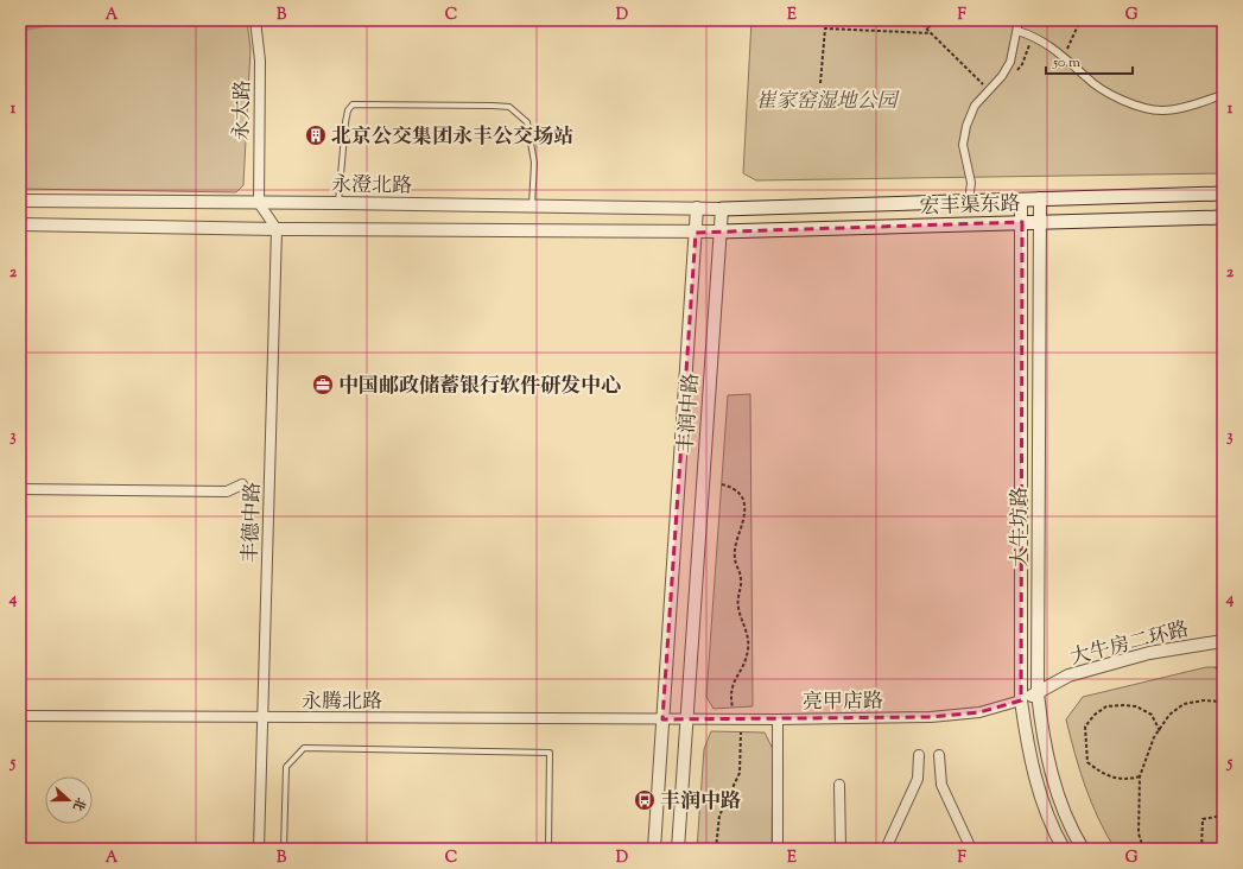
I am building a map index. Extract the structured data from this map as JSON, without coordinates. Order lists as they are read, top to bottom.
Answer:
{
  "streets": {
    "main road": ["宏丰渠东路"],
    "street": [
      "永大路",
      "永澄北路",
      "丰润中路",
      "丰德中路",
      "大牛坊路",
      "大牛房二环路",
      "永腾北路",
      "亮甲店路"
    ]
  },
  "crossings": [
    ["永大路", "永澄北路"],
    ["永澄北路", "宏丰渠东路"],
    ["永澄北路", "丰润中路"],
    ["宏丰渠东路", "丰润中路"],
    ["宏丰渠东路", "大牛坊路"],
    ["丰润中路", "永腾北路"],
    ["丰润中路", "亮甲店路"],
    ["丰德中路", "永腾北路"],
    ["大牛坊路", "大牛房二环路"],
    ["大牛坊路", "亮甲店路"],
    ["大牛房二环路", "亮甲店路"],
    ["永腾北路", "亮甲店路"]
  ],
  "parks": ["崔家窑湿地公园"],
  "places": {
    "building": ["北京公交集团永丰公交场站"],
    "office": ["中国邮政储蓄银行软件研发中心"],
    "bus stop": ["丰润中路"]
  },
  "scale_bar": "50 m",
  "north": "right",
  "grid": {
    "columns": [
      "A",
      "B",
      "C",
      "D",
      "E",
      "F",
      "G"
    ],
    "rows": [
      "1",
      "2",
      "3",
      "4",
      "5"
    ]
  }
}
